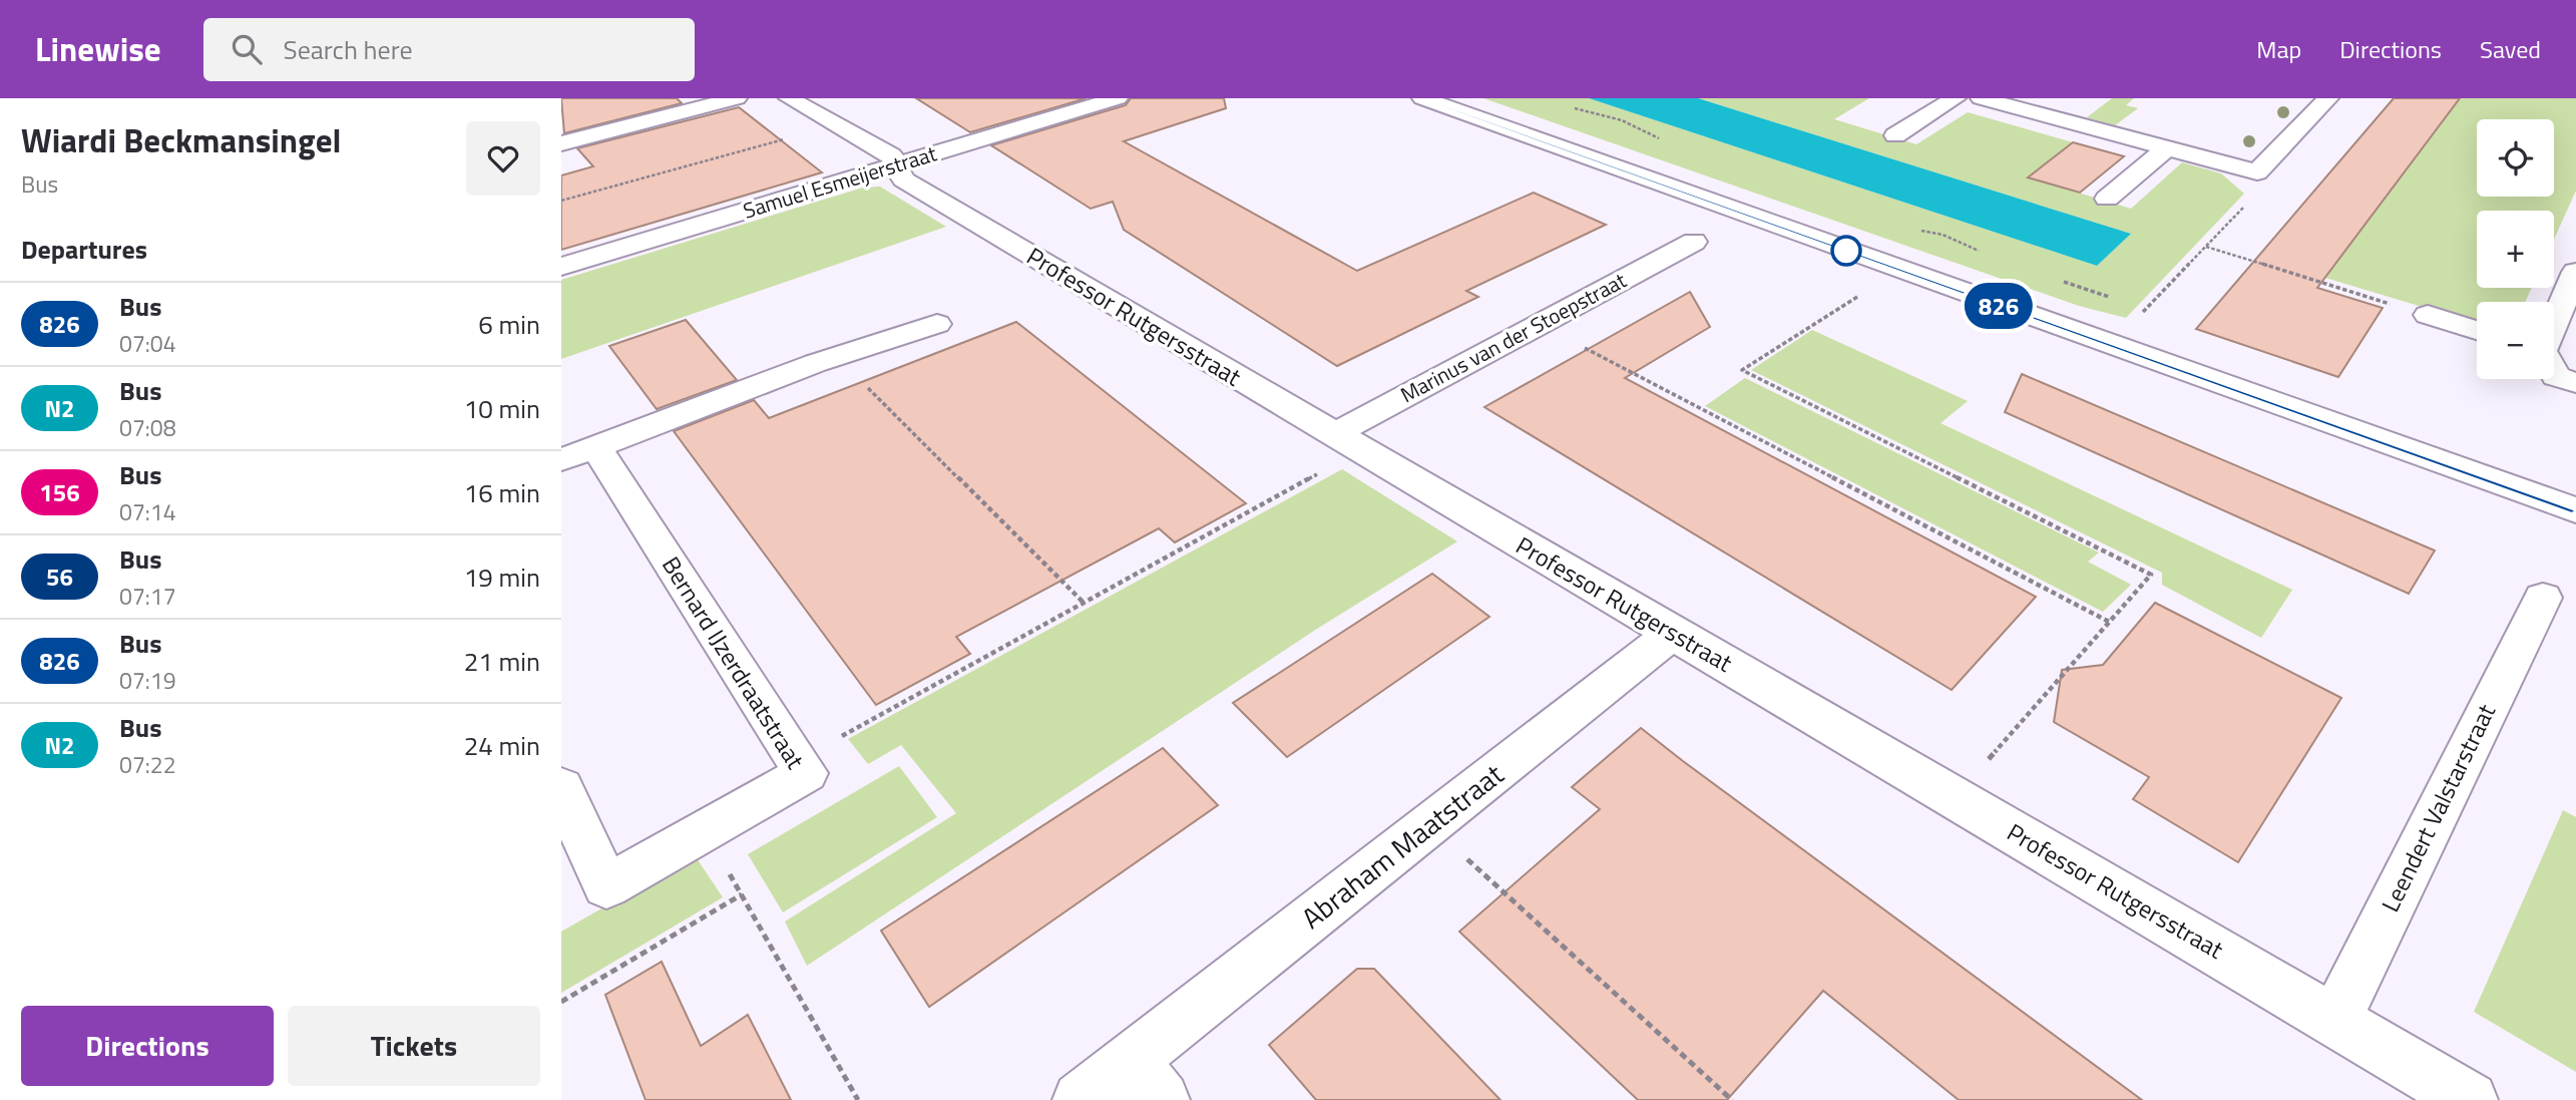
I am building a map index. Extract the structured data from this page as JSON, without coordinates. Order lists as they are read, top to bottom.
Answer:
{
  "streets": {
    "street": [
      "Samuel Esmeijerstraat",
      "Professor Rutgersstraat",
      "Marinus van der Stoepstraat",
      "Bernard IJzerdraatstraat",
      "Leendert Valstarstraat",
      "Abraham Maatstraat"
    ]
  },
  "crossings": [
    ["Samuel Esmeijerstraat", "Professor Rutgersstraat"],
    ["Professor Rutgersstraat", "Marinus van der Stoepstraat"],
    ["Professor Rutgersstraat", "Leendert Valstarstraat"],
    ["Professor Rutgersstraat", "Abraham Maatstraat"]
  ],
  "lines": ["bus line 826"],
  "page": {
    "header": "Linewise",
    "search": "Search here",
    "nav": ["Map", "Directions", "Saved"],
    "heading": [
      ["Wiardi Beckmansingel", "Bus"],
      "Departures"
    ],
    "on_map": "826",
    "map_buttons": ["+", "−"],
    "list": [
      {
        "mark": "826",
        "name": "Bus",
        "note": "07:04",
        "value": "6 min"
      },
      {
        "mark": "N2",
        "name": "Bus",
        "note": "07:08",
        "value": "10 min"
      },
      {
        "mark": "156",
        "name": "Bus",
        "note": "07:14",
        "value": "16 min"
      },
      {
        "mark": "56",
        "name": "Bus",
        "note": "07:17",
        "value": "19 min"
      },
      {
        "mark": "826",
        "name": "Bus",
        "note": "07:19",
        "value": "21 min"
      },
      {
        "mark": "N2",
        "name": "Bus",
        "note": "07:22",
        "value": "24 min"
      }
    ],
    "buttons": ["Directions", "Tickets"]
  }
}
